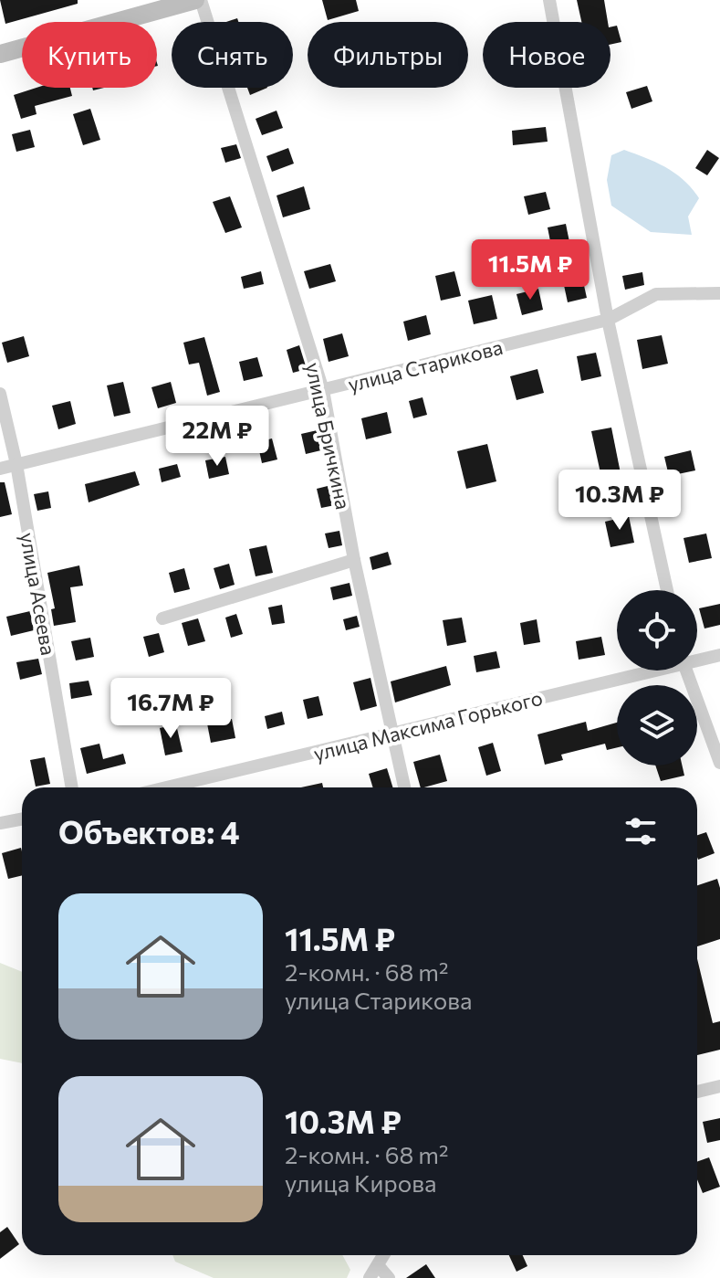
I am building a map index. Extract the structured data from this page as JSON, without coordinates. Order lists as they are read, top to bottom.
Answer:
{
  "streets": {
    "street": [
      "улица Старикова",
      "улица Бричкина",
      "улица Асеева",
      "улица Максима Горького"
    ]
  },
  "crossings": [
    ["улица Старикова", "улица Бричкина"],
    ["улица Старикова", "улица Асеева"],
    ["улица Бричкина", "улица Максима Горького"]
  ],
  "page": {
    "chip": [
      "Купить",
      "Снять",
      "Фильтры",
      "Новое"
    ],
    "price": [
      "11.5M ₽",
      "22M ₽",
      "10.3M ₽",
      "16.7M ₽"
    ],
    "heading": "Объектов: 4",
    "list": [
      {
        "name": "11.5M ₽",
        "note": "2-комн. · 68 m² · улица Старикова"
      },
      {
        "name": "10.3M ₽",
        "note": "2-комн. · 68 m² · улица Кирова"
      }
    ]
  }
}
